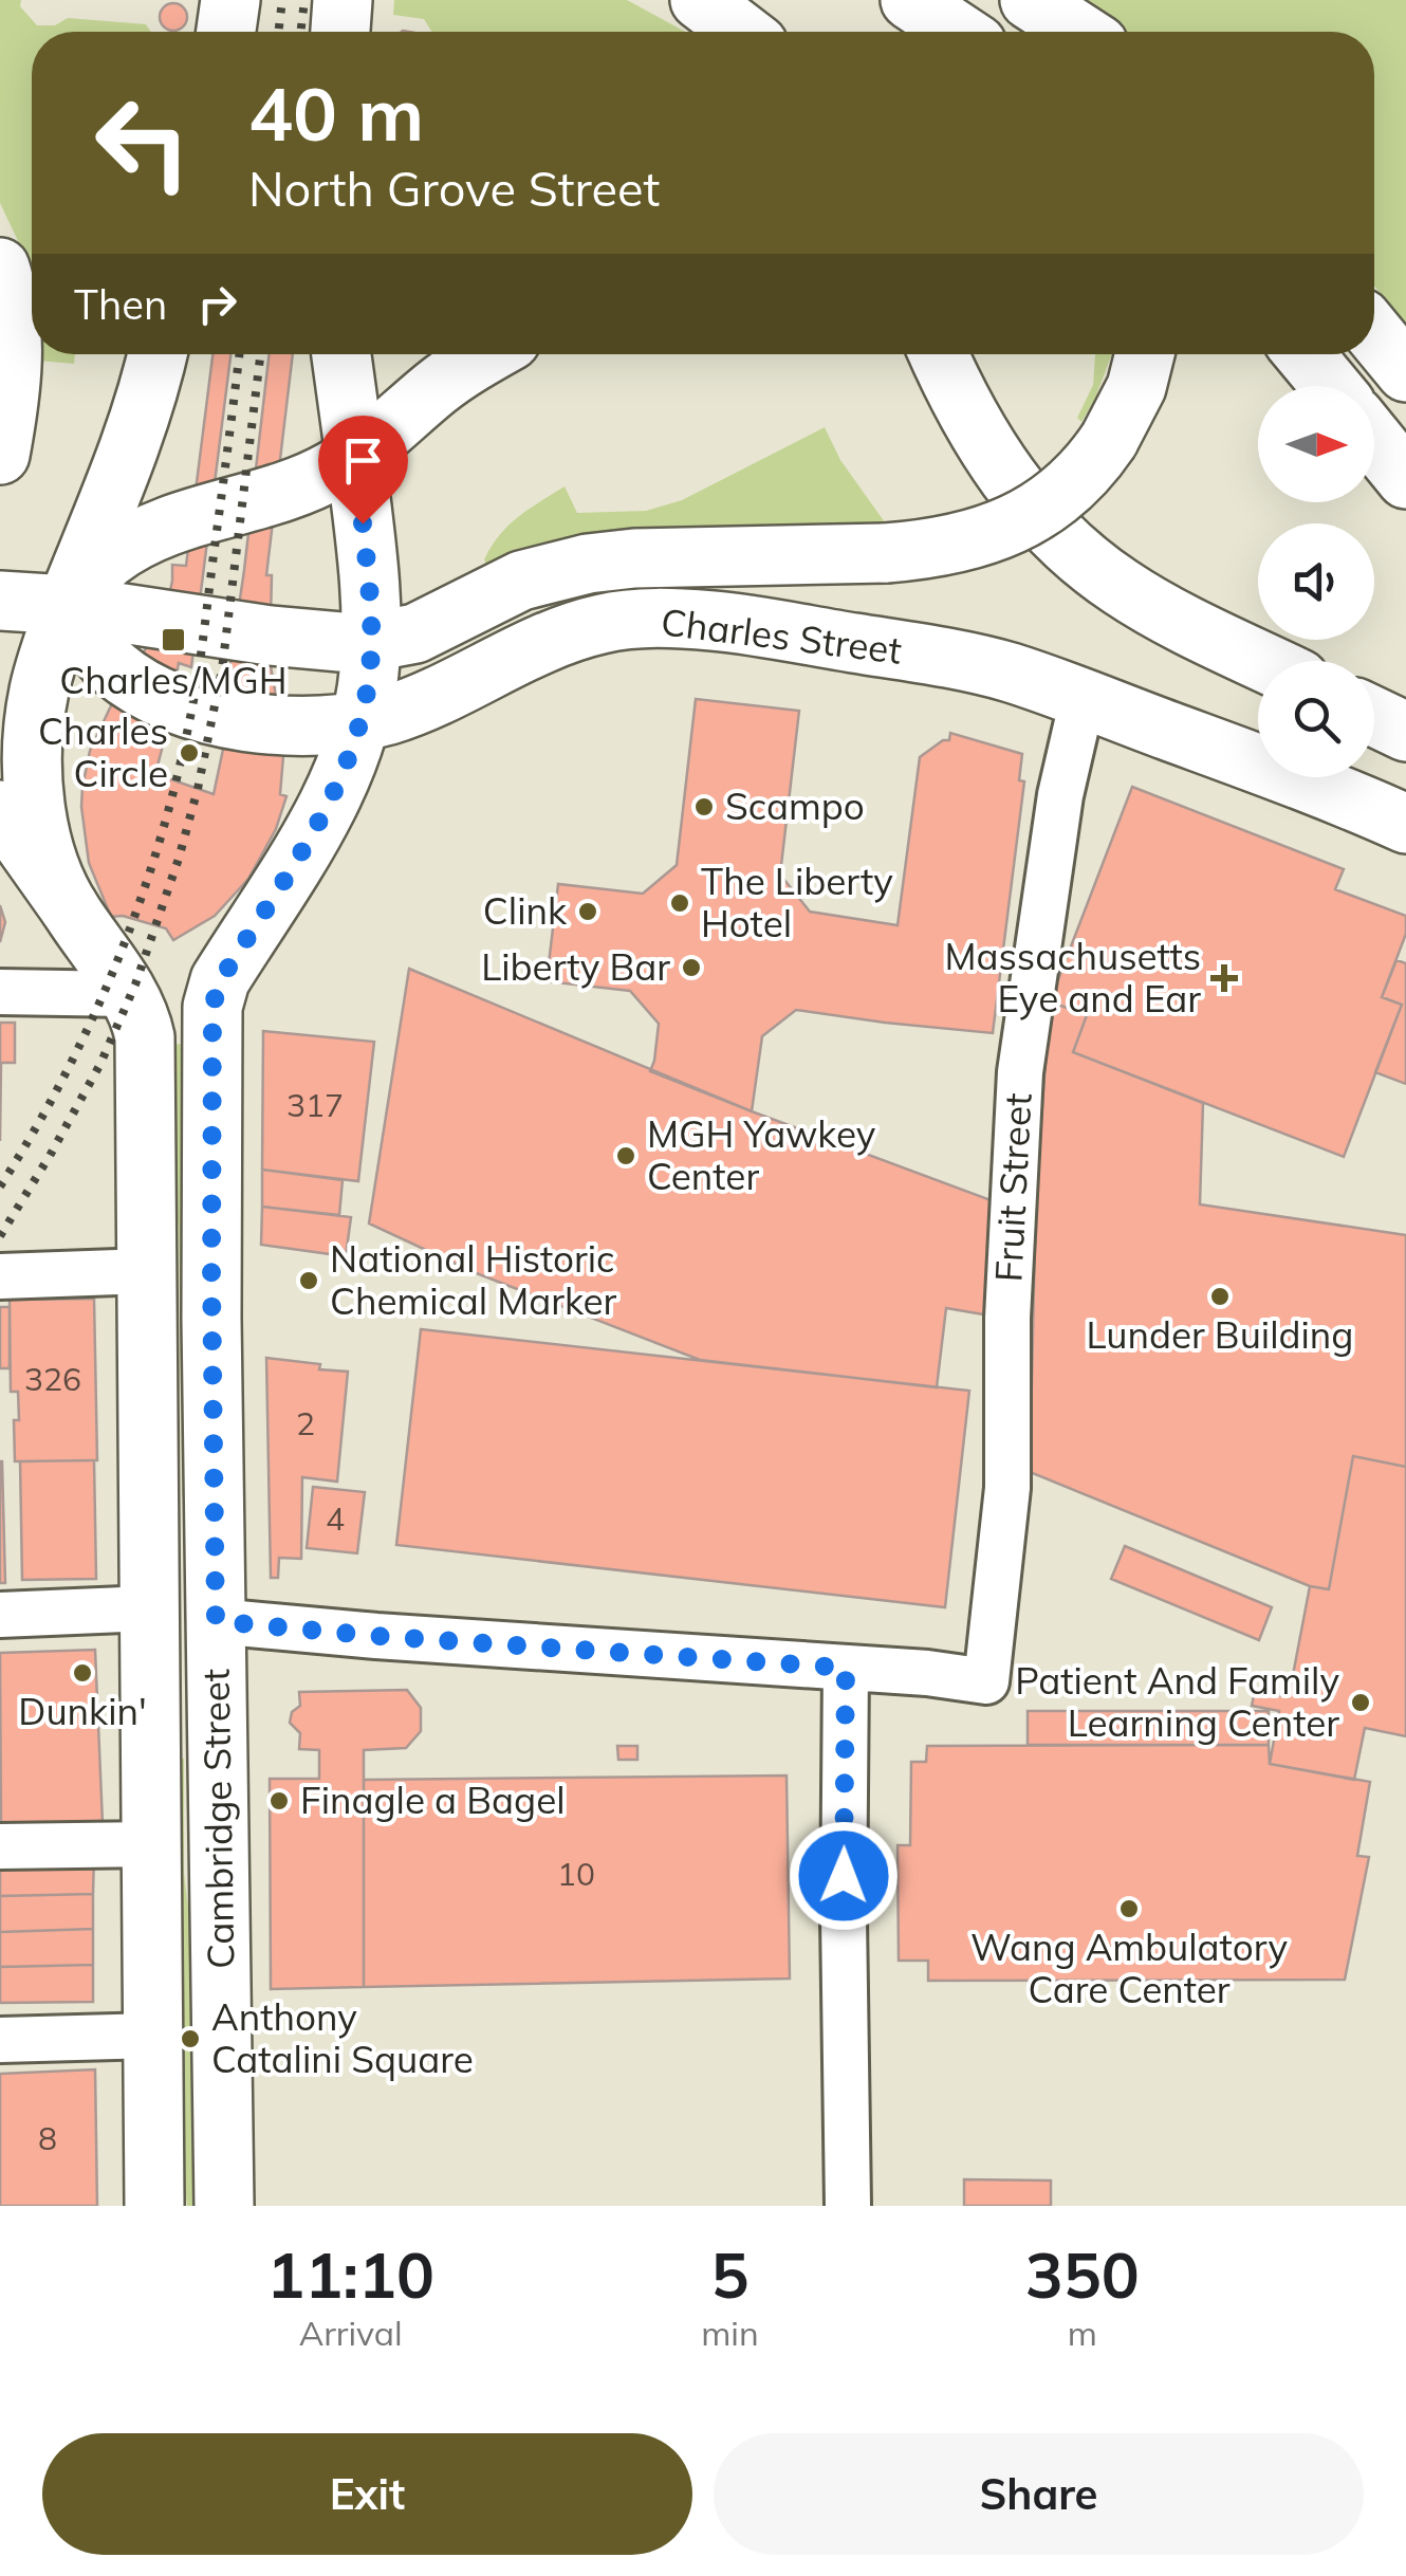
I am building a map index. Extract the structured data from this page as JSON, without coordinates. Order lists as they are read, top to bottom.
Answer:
{
  "streets": {
    "main road": ["Charles Street", "Cambridge Street"],
    "street": ["Fruit Street"]
  },
  "crossings": [
    ["Charles Street", "Fruit Street"],
    ["Charles Street", "Cambridge Street"]
  ],
  "places": {
    "transit": ["Charles/MGH"],
    "other": [
      "Charles Circle",
      "Scampo",
      "The Liberty Hotel",
      "Clink",
      "Liberty Bar",
      "MGH Yawkey Center",
      "National Historic Chemical Marker",
      "Lunder Building",
      "Dunkin'",
      "Patient And Family Learning Center",
      "Finagle a Bagel",
      "Wang Ambulatory Care Center",
      "Anthony Catalini Square"
    ],
    "health": ["Massachusetts Eye and Ear"]
  },
  "house_numbers": [
    "317",
    "326",
    "2",
    "4",
    "10",
    "8"
  ],
  "north": "right",
  "page": {
    "turn": ["40 m", "North Grove Street"],
    "then": "Then",
    "eta": [
      "11:10",
      "Arrival",
      "5",
      "min",
      "350",
      "m"
    ],
    "buttons": ["Exit", "Share"]
  }
}
